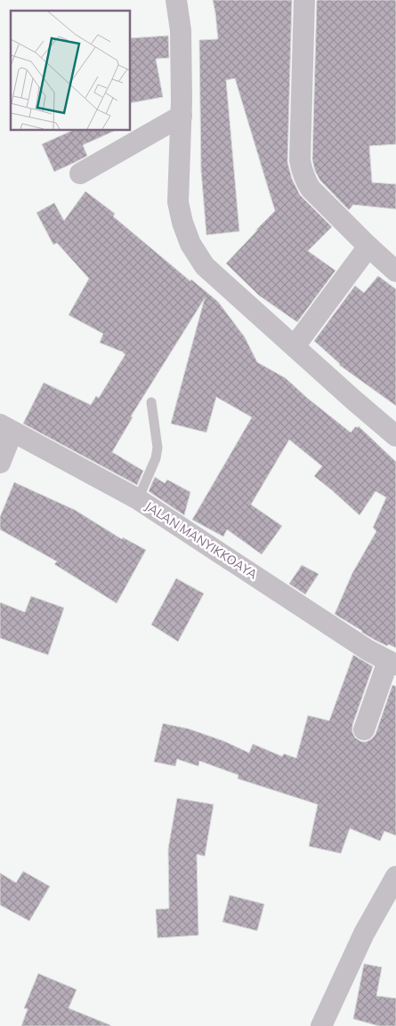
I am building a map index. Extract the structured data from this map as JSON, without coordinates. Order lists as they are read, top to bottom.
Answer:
{
  "streets": {
    "street": ["JALAN MANYIKKOAYA"]
  }
}
